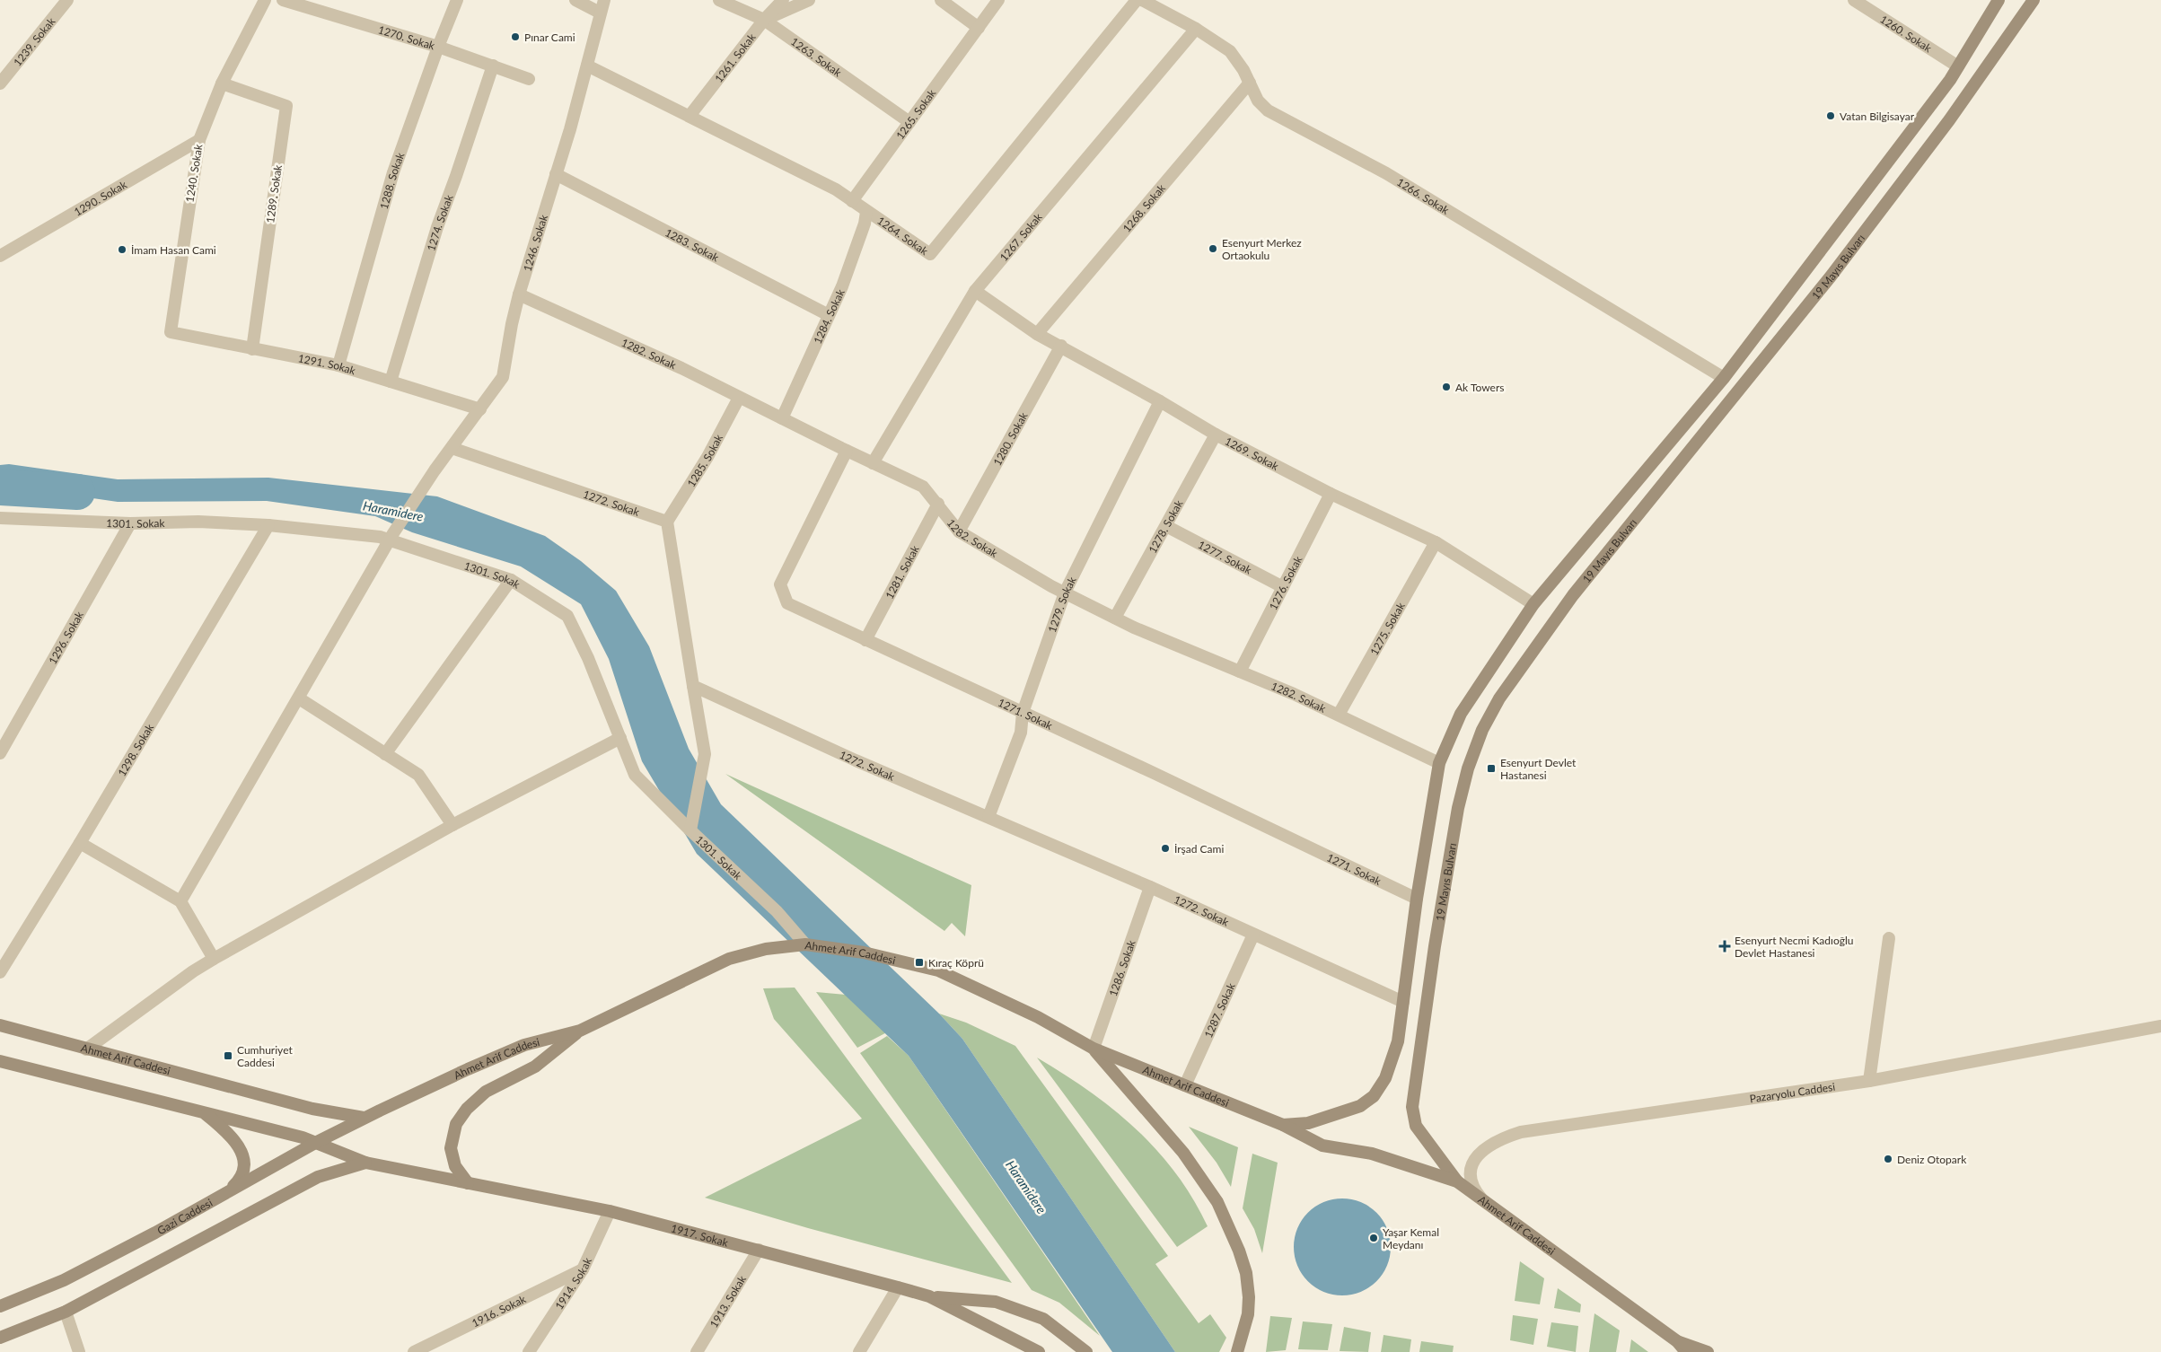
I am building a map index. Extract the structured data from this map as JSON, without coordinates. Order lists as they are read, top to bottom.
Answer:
{
  "streets": {
    "main road": [
      "19 Mayıs Bulvarı",
      "Ahmet Arif Caddesi",
      "Gazi Caddesi",
      "1917. Sokak"
    ],
    "street": [
      "1260. Sokak",
      "1270. Sokak",
      "1239. Sokak",
      "1261. Sokak",
      "1263. Sokak",
      "1265. Sokak",
      "1240. Sokak",
      "1288. Sokak",
      "1289. Sokak",
      "1266. Sokak",
      "1290. Sokak",
      "1268. Sokak",
      "1274. Sokak",
      "1264. Sokak",
      "1267. Sokak",
      "1246. Sokak",
      "1283. Sokak",
      "1284. Sokak",
      "1282. Sokak",
      "1291. Sokak",
      "1280. Sokak",
      "1269. Sokak",
      "1285. Sokak",
      "1272. Sokak",
      "1301. Sokak",
      "1278. Sokak",
      "1277. Sokak",
      "1281. Sokak",
      "1276. Sokak",
      "1279. Sokak",
      "1275. Sokak",
      "1296. Sokak",
      "1271. Sokak",
      "1298. Sokak",
      "1286. Sokak",
      "1287. Sokak",
      "Pazaryolu Caddesi",
      "1914. Sokak",
      "1913. Sokak",
      "1916. Sokak"
    ]
  },
  "crossings": [
    ["1260. Sokak", "19 Mayıs Bulvarı"],
    ["1270. Sokak", "1288. Sokak"],
    ["1270. Sokak", "1274. Sokak"],
    ["1261. Sokak", "1263. Sokak"],
    ["1261. Sokak", "1264. Sokak"],
    ["1263. Sokak", "1265. Sokak"],
    ["1265. Sokak", "1264. Sokak"],
    ["1240. Sokak", "1289. Sokak"],
    ["1240. Sokak", "1290. Sokak"],
    ["1240. Sokak", "1291. Sokak"],
    ["1288. Sokak", "1291. Sokak"],
    ["1289. Sokak", "1291. Sokak"],
    ["1266. Sokak", "1268. Sokak"],
    ["1266. Sokak", "1267. Sokak"],
    ["1266. Sokak", "19 Mayıs Bulvarı"],
    ["1268. Sokak", "1269. Sokak"],
    ["1274. Sokak", "1291. Sokak"],
    ["1264. Sokak", "1246. Sokak"],
    ["1264. Sokak", "1284. Sokak"],
    ["1267. Sokak", "1282. Sokak"],
    ["1267. Sokak", "1269. Sokak"],
    ["1246. Sokak", "1283. Sokak"],
    ["1246. Sokak", "1282. Sokak"],
    ["1246. Sokak", "1291. Sokak"],
    ["1246. Sokak", "1272. Sokak"],
    ["1246. Sokak", "1301. Sokak"],
    ["1283. Sokak", "1284. Sokak"],
    ["19 Mayıs Bulvarı", "1282. Sokak"],
    ["19 Mayıs Bulvarı", "1269. Sokak"],
    ["19 Mayıs Bulvarı", "1272. Sokak"],
    ["19 Mayıs Bulvarı", "1271. Sokak"],
    ["19 Mayıs Bulvarı", "Ahmet Arif Caddesi"],
    ["1284. Sokak", "1282. Sokak"],
    ["1282. Sokak", "1280. Sokak"],
    ["1282. Sokak", "1285. Sokak"],
    ["1282. Sokak", "1278. Sokak"],
    ["1282. Sokak", "1281. Sokak"],
    ["1282. Sokak", "1276. Sokak"],
    ["1282. Sokak", "1279. Sokak"],
    ["1282. Sokak", "1275. Sokak"],
    ["1282. Sokak", "1271. Sokak"],
    ["1280. Sokak", "1269. Sokak"],
    ["1269. Sokak", "1278. Sokak"],
    ["1269. Sokak", "1276. Sokak"],
    ["1269. Sokak", "1279. Sokak"],
    ["1269. Sokak", "1275. Sokak"],
    ["1285. Sokak", "1272. Sokak"],
    ["1272. Sokak", "1279. Sokak"],
    ["1272. Sokak", "1286. Sokak"],
    ["1272. Sokak", "1287. Sokak"],
    ["1301. Sokak", "1296. Sokak"],
    ["1301. Sokak", "1298. Sokak"],
    ["1301. Sokak", "Ahmet Arif Caddesi"],
    ["1278. Sokak", "1277. Sokak"],
    ["1277. Sokak", "1276. Sokak"],
    ["1281. Sokak", "1271. Sokak"],
    ["1279. Sokak", "1271. Sokak"],
    ["Ahmet Arif Caddesi", "1286. Sokak"],
    ["Ahmet Arif Caddesi", "1287. Sokak"],
    ["Ahmet Arif Caddesi", "Pazaryolu Caddesi"],
    ["Ahmet Arif Caddesi", "Gazi Caddesi"],
    ["Gazi Caddesi", "1917. Sokak"],
    ["1917. Sokak", "1914. Sokak"],
    ["1917. Sokak", "1913. Sokak"],
    ["1914. Sokak", "1916. Sokak"]
  ],
  "water": ["Haramidere"],
  "places": {
    "other": [
      "Pınar Cami",
      "Vatan Bilgisayar",
      "Esenyurt Merkez Ortaokulu",
      "İmam Hasan Cami",
      "Ak Towers",
      "İrşad Cami",
      "Deniz Otopark",
      "Yaşar Kemal Meydanı"
    ],
    "transit": ["Esenyurt Devlet Hastanesi", "Kıraç Köprü", "Cumhuriyet Caddesi"],
    "health": ["Esenyurt Necmi Kadıoğlu Devlet Hastanesi"]
  }
}
